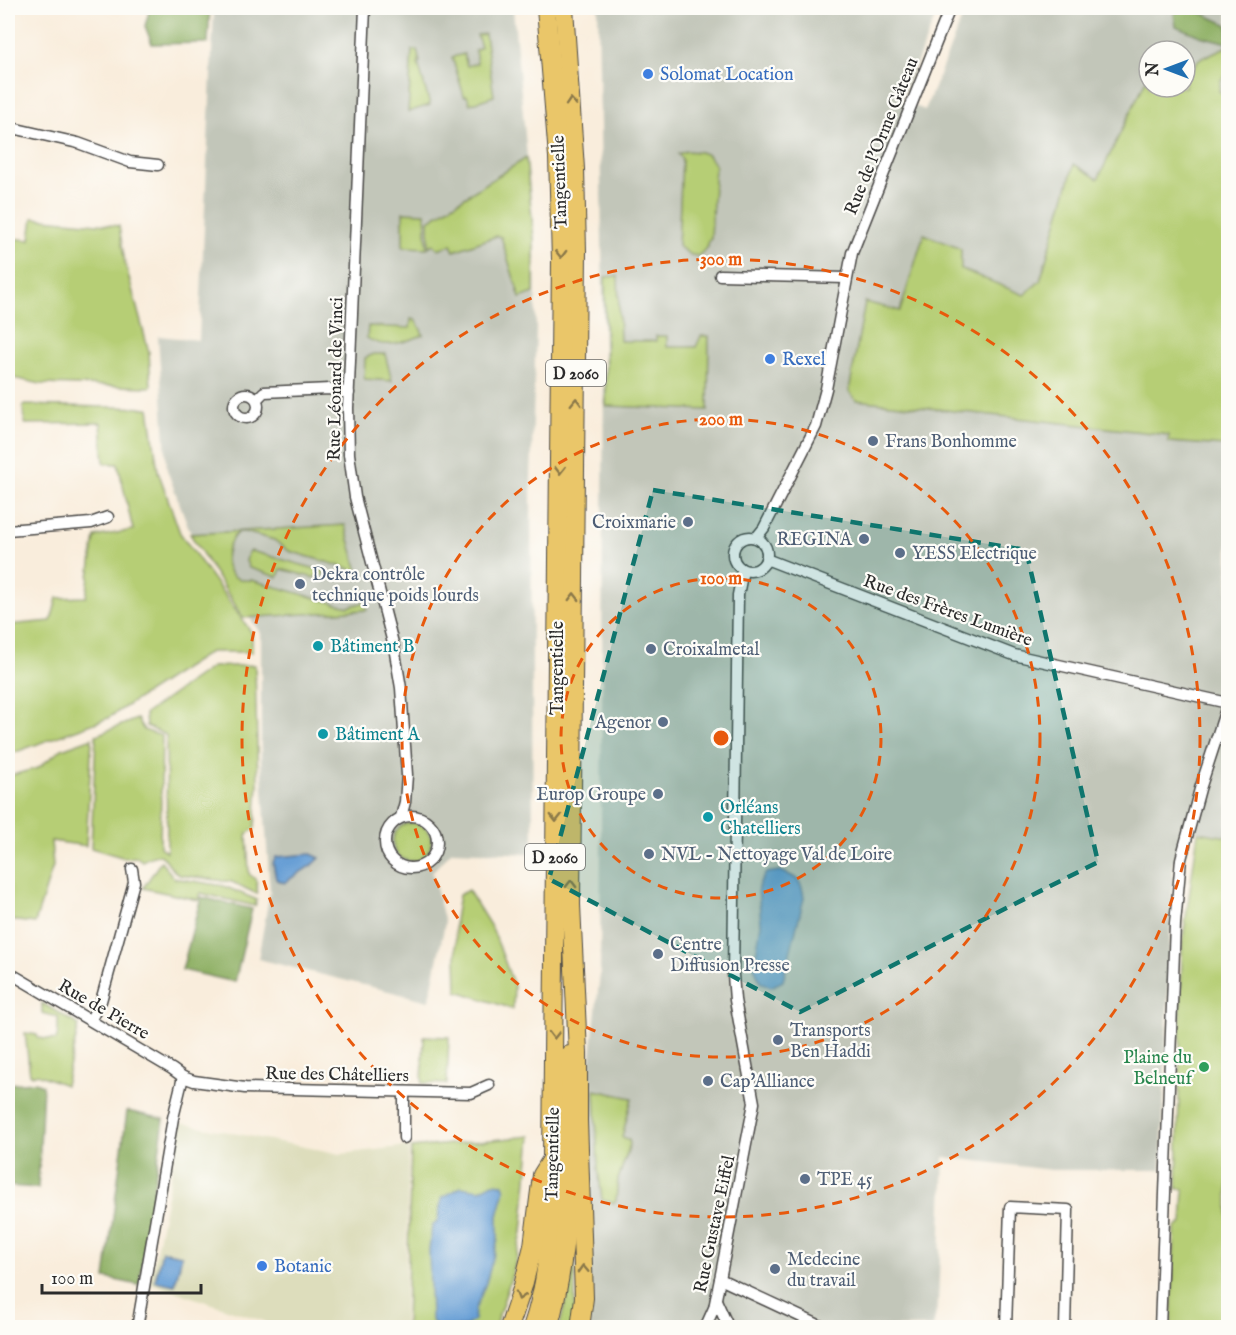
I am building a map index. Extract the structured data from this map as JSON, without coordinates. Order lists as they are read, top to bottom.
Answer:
{
  "streets": {
    "main road": ["Tangentielle", "D 2060"],
    "street": [
      "Rue de l'Orme Gâteau",
      "Rue Léonard de Vinci",
      "Rue des Frères Lumière",
      "Rue de Pierre",
      "Rue des Châtelliers",
      "Rue Gustave Eiffel"
    ]
  },
  "crossings": [
    ["Rue de l'Orme Gâteau", "Rue des Frères Lumière"],
    ["Rue de l'Orme Gâteau", "Rue Gustave Eiffel"],
    ["Rue des Frères Lumière", "Rue Gustave Eiffel"],
    ["Rue de Pierre", "Rue des Châtelliers"]
  ],
  "places": [
    "Solomat Location",
    "Rexel",
    "Frans Bonhomme",
    "Croixmarie",
    "REGINA",
    "YESS Electrique",
    "Dekra contrôle technique poids lourds",
    "Bâtiment B",
    "Croixalmetal",
    "Agenor",
    "Bâtiment A",
    "Europ Groupe",
    "Orléans Chatelliers",
    "NVL - Nettoyage Val de Loire",
    "Centre Diffusion Presse",
    "Transports Ben Haddi",
    "Plaine du Belneuf",
    "Cap'Alliance",
    "TPE 45",
    "Botanic",
    "Medecine du travail"
  ],
  "scale_bar": "100 m",
  "north": "left",
  "rings": ["300 m", "200 m", "100 m"]
}
